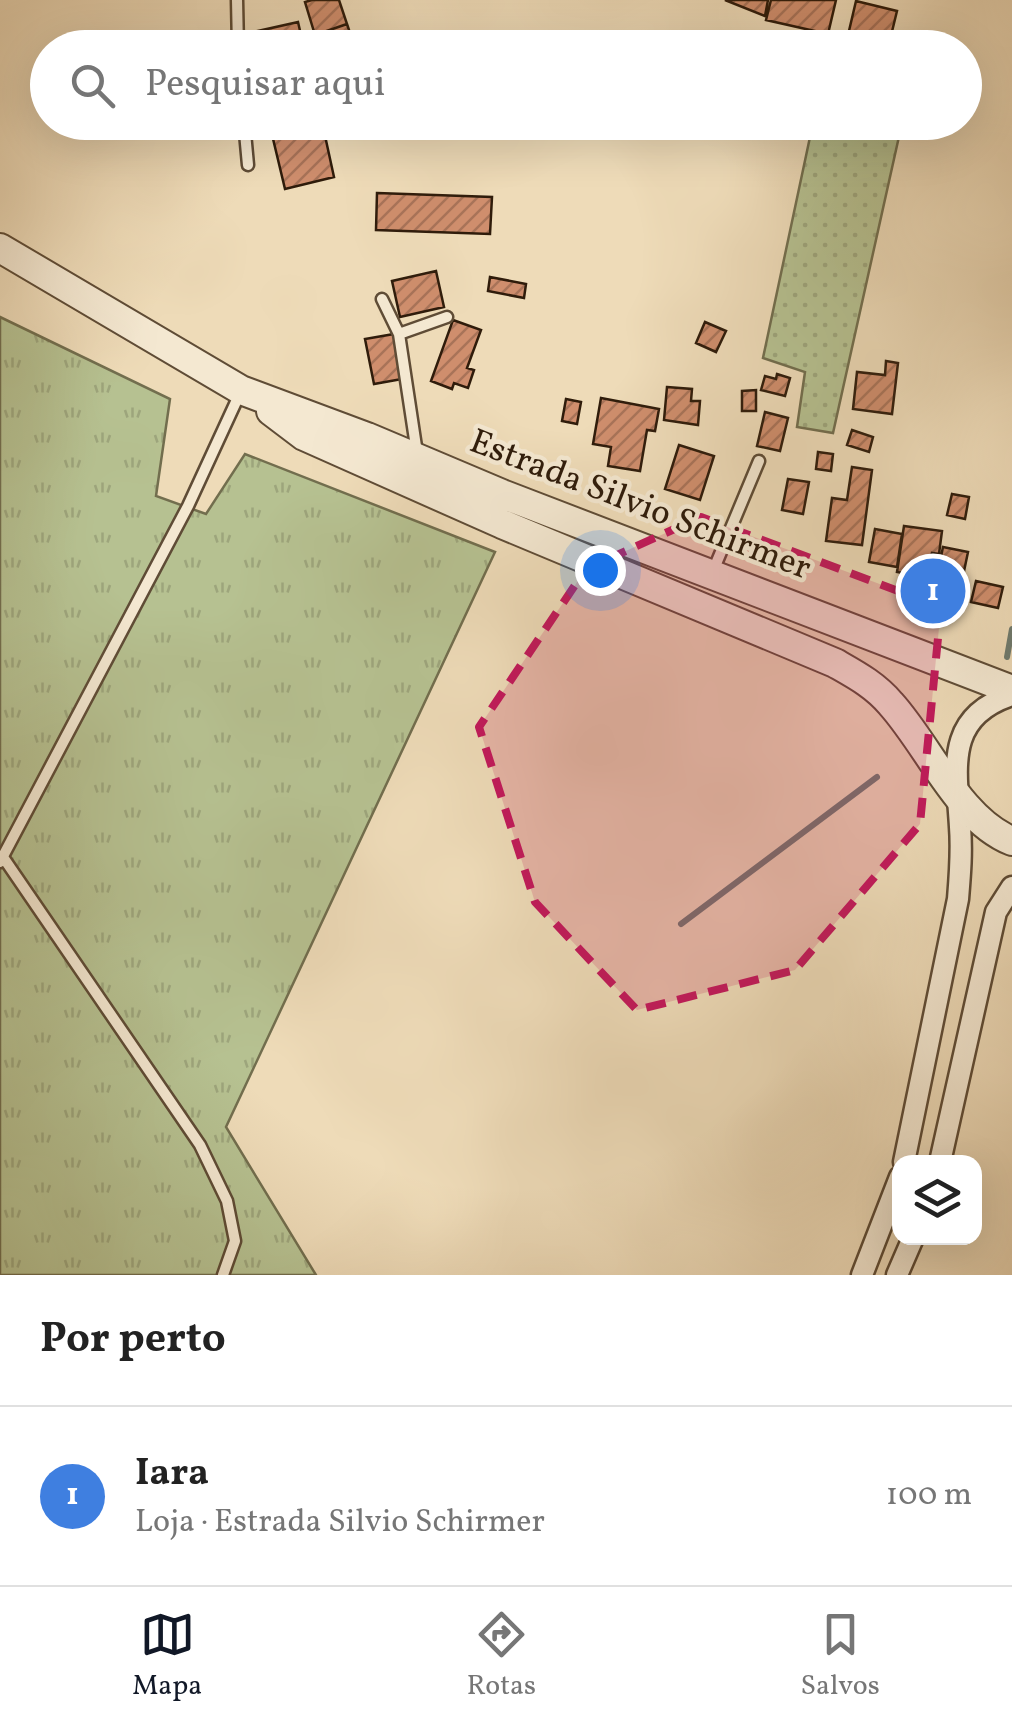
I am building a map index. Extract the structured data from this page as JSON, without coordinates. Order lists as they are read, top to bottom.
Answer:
{
  "streets": {
    "street": ["Estrada Silvio Schirmer"]
  },
  "page": {
    "search": "Pesquisar aqui",
    "pins": "1",
    "heading": "Por perto",
    "list": [
      {
        "mark": "1",
        "name": "Iara",
        "note": "Loja · Estrada Silvio Schirmer",
        "value": "100 m"
      }
    ],
    "nav": ["Mapa", "Rotas", "Salvos"]
  }
}
